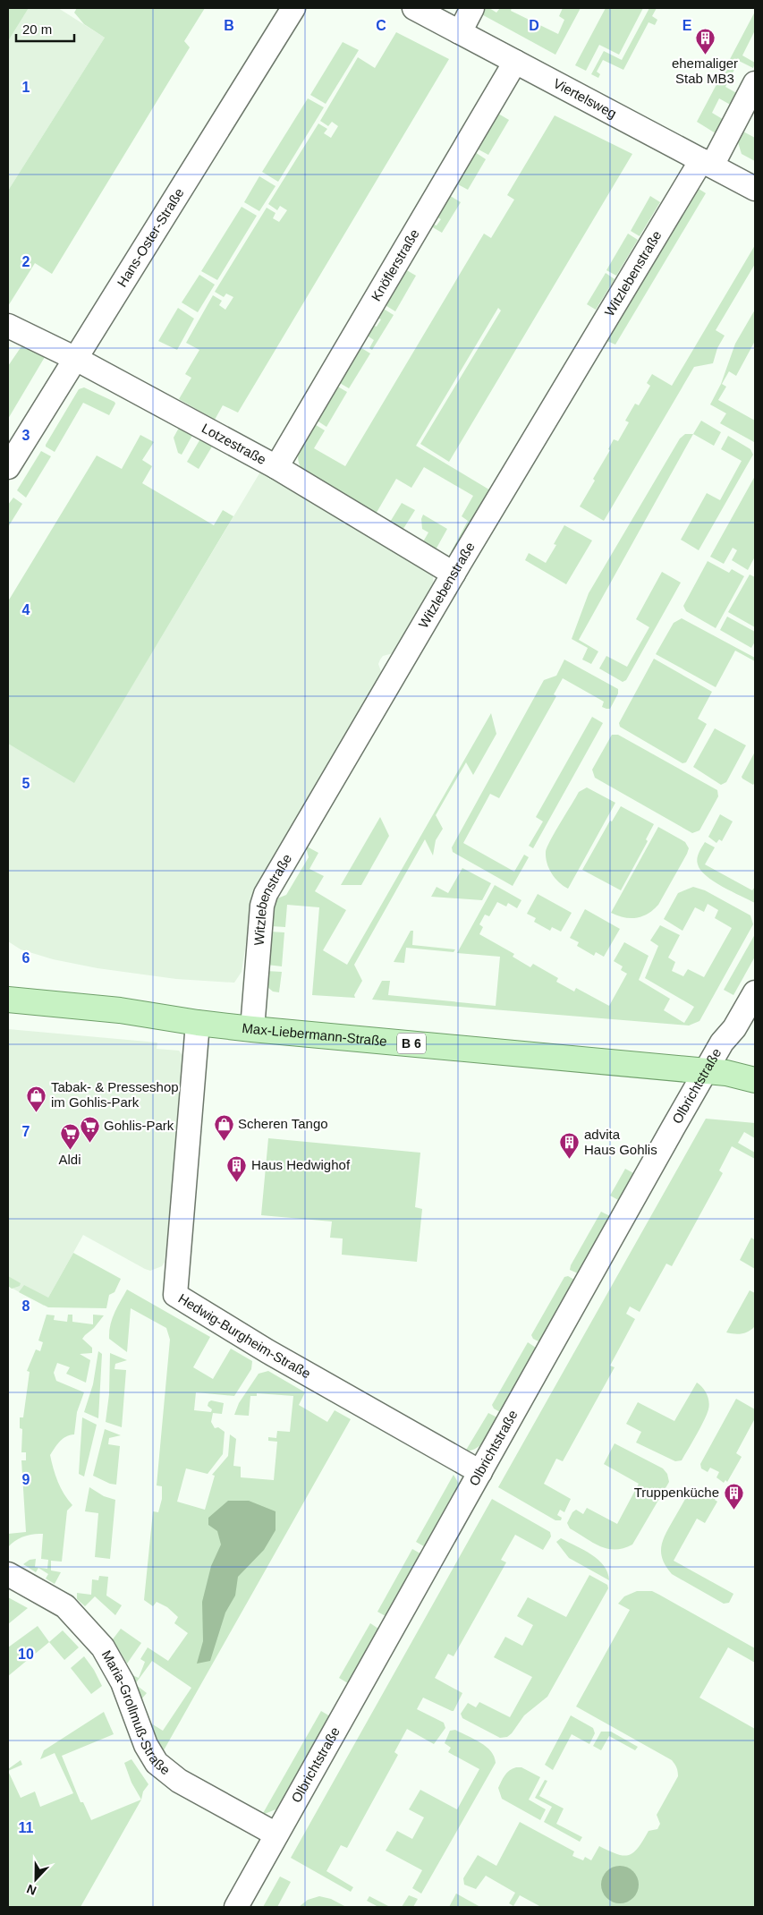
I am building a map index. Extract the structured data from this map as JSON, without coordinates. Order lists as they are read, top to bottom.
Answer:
{
  "streets": {
    "main road": ["Max-Liebermann-Straße", "B 6"],
    "street": [
      "Viertelsweg",
      "Hans-Oster-Straße",
      "Knöflerstraße",
      "Witzlebenstraße",
      "Lotzestraße",
      "Olbrichtstraße",
      "Hedwig-Burgheim-Straße",
      "Maria-Grollmuß-Straße"
    ]
  },
  "crossings": [
    ["Viertelsweg", "Knöflerstraße"],
    ["Viertelsweg", "Witzlebenstraße"],
    ["Hans-Oster-Straße", "Lotzestraße"],
    ["Knöflerstraße", "Lotzestraße"],
    ["Witzlebenstraße", "Lotzestraße"],
    ["Witzlebenstraße", "Max-Liebermann-Straße"],
    ["Max-Liebermann-Straße", "Olbrichtstraße"],
    ["Max-Liebermann-Straße", "Hedwig-Burgheim-Straße"],
    ["Olbrichtstraße", "Hedwig-Burgheim-Straße"],
    ["Olbrichtstraße", "Maria-Grollmuß-Straße"]
  ],
  "places": {
    "building": [
      "ehemaliger Stab MB3",
      "advita Haus Gohlis",
      "Haus Hedwighof",
      "Truppenküche"
    ],
    "shop": ["Tabak- & Presseshop im Gohlis-Park", "Scheren Tango"],
    "supermarket": ["Gohlis-Park", "Aldi"]
  },
  "scale_bar": "20 m",
  "north": "bottom",
  "grid": {
    "columns": [
      "B",
      "C",
      "D",
      "E"
    ],
    "rows": [
      "1",
      "2",
      "3",
      "4",
      "5",
      "6",
      "7",
      "8",
      "9",
      "10",
      "11"
    ]
  }
}
